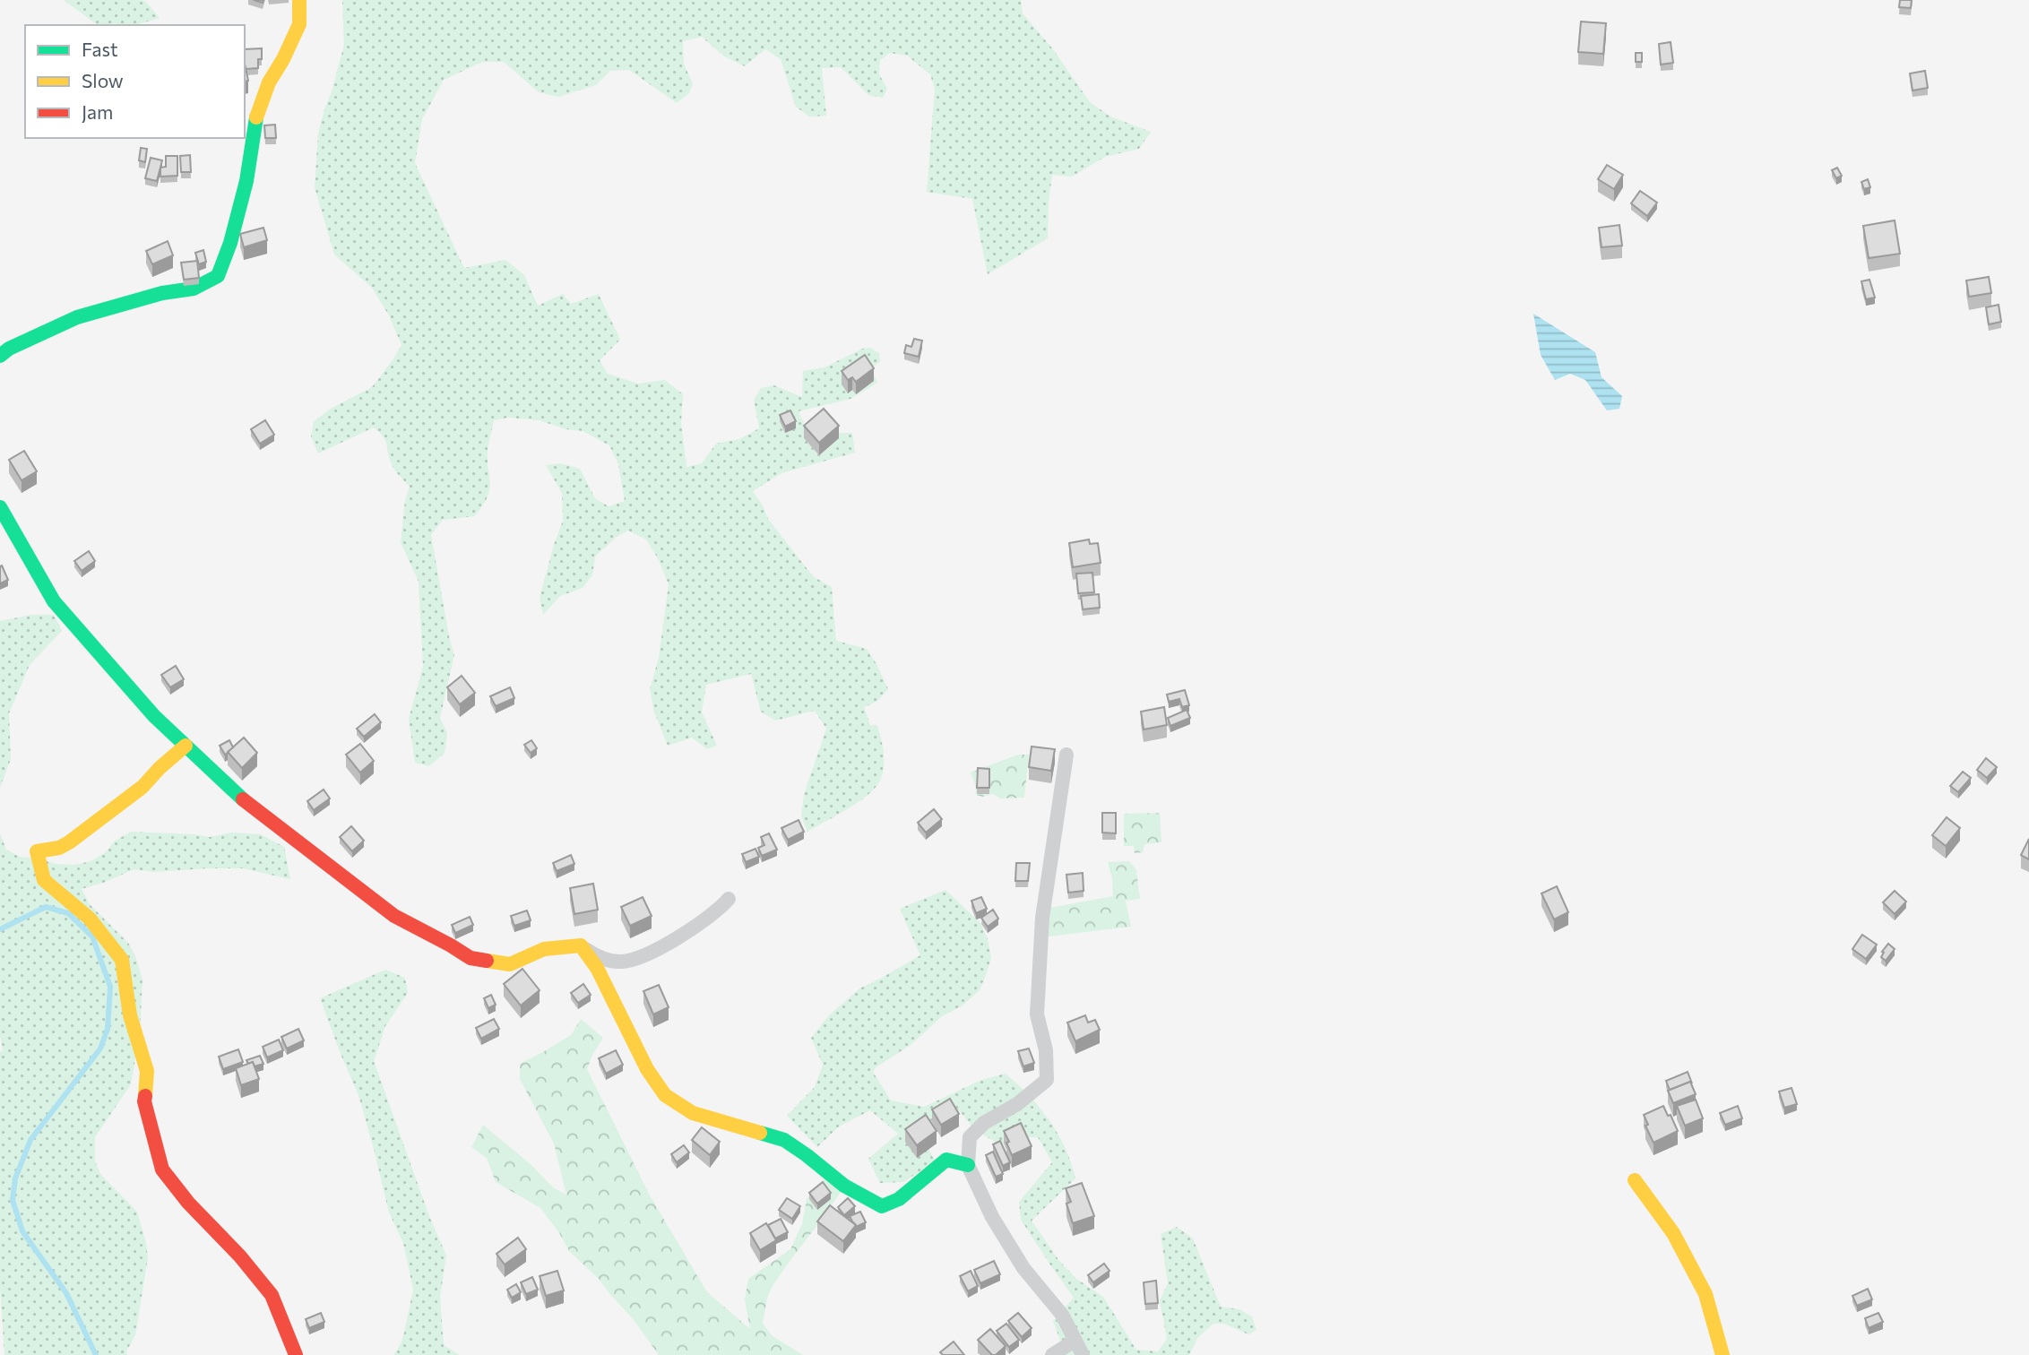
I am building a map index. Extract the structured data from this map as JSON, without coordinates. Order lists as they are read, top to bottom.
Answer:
{
  "legend": ["Fast", "Slow", "Jam"]
}
